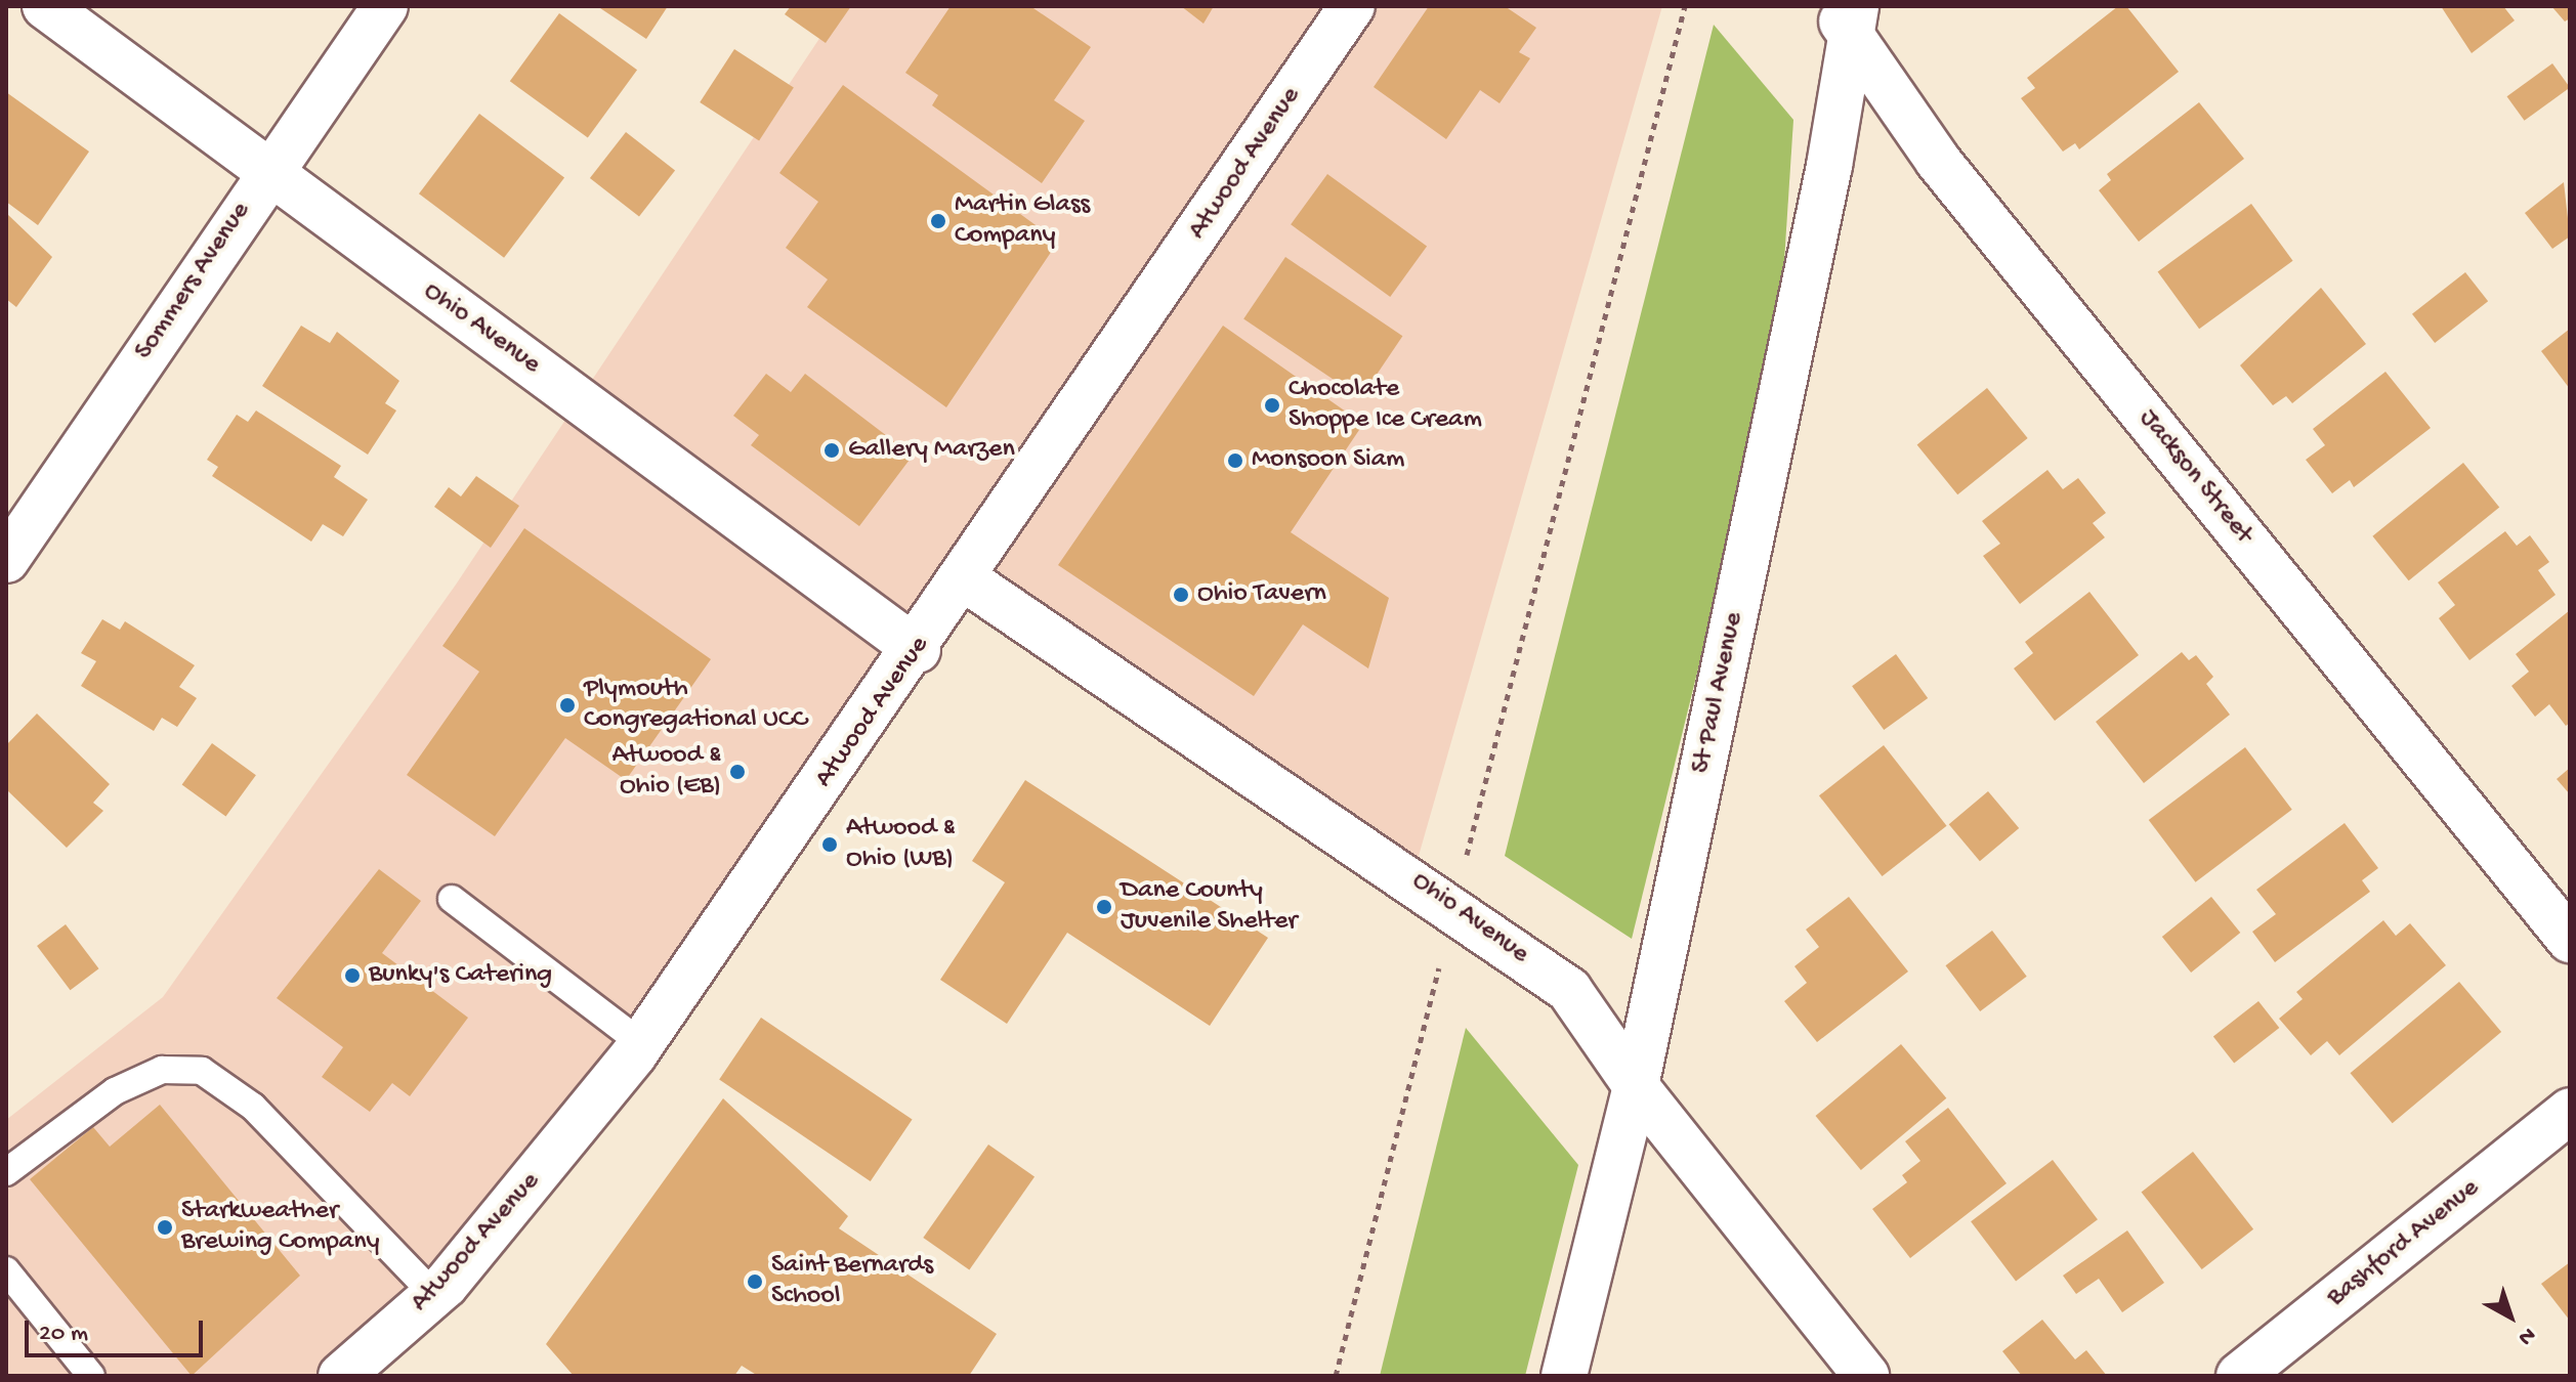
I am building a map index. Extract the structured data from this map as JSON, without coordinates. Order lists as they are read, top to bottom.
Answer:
{
  "streets": {
    "street": [
      "Atwood Avenue",
      "Sommers Avenue",
      "Ohio Avenue",
      "Jackson Street",
      "St Paul Avenue",
      "Bashford Avenue"
    ]
  },
  "crossings": [
    ["Atwood Avenue", "Ohio Avenue"],
    ["Sommers Avenue", "Ohio Avenue"],
    ["Ohio Avenue", "St Paul Avenue"],
    ["Jackson Street", "St Paul Avenue"]
  ],
  "places": [
    "Martin Glass Company",
    "Chocolate Shoppe Ice Cream",
    "Gallery Marzen",
    "Monsoon Siam",
    "Ohio Tavern",
    "Plymouth Congregational UCC",
    "Atwood & Ohio (EB)",
    "Atwood & Ohio (WB)",
    "Dane County Juvenile Shelter",
    "Bunky's Catering",
    "Starkweather Brewing Company",
    "Saint Bernards School"
  ],
  "scale_bar": "20 m",
  "north": "bottom right"
}
